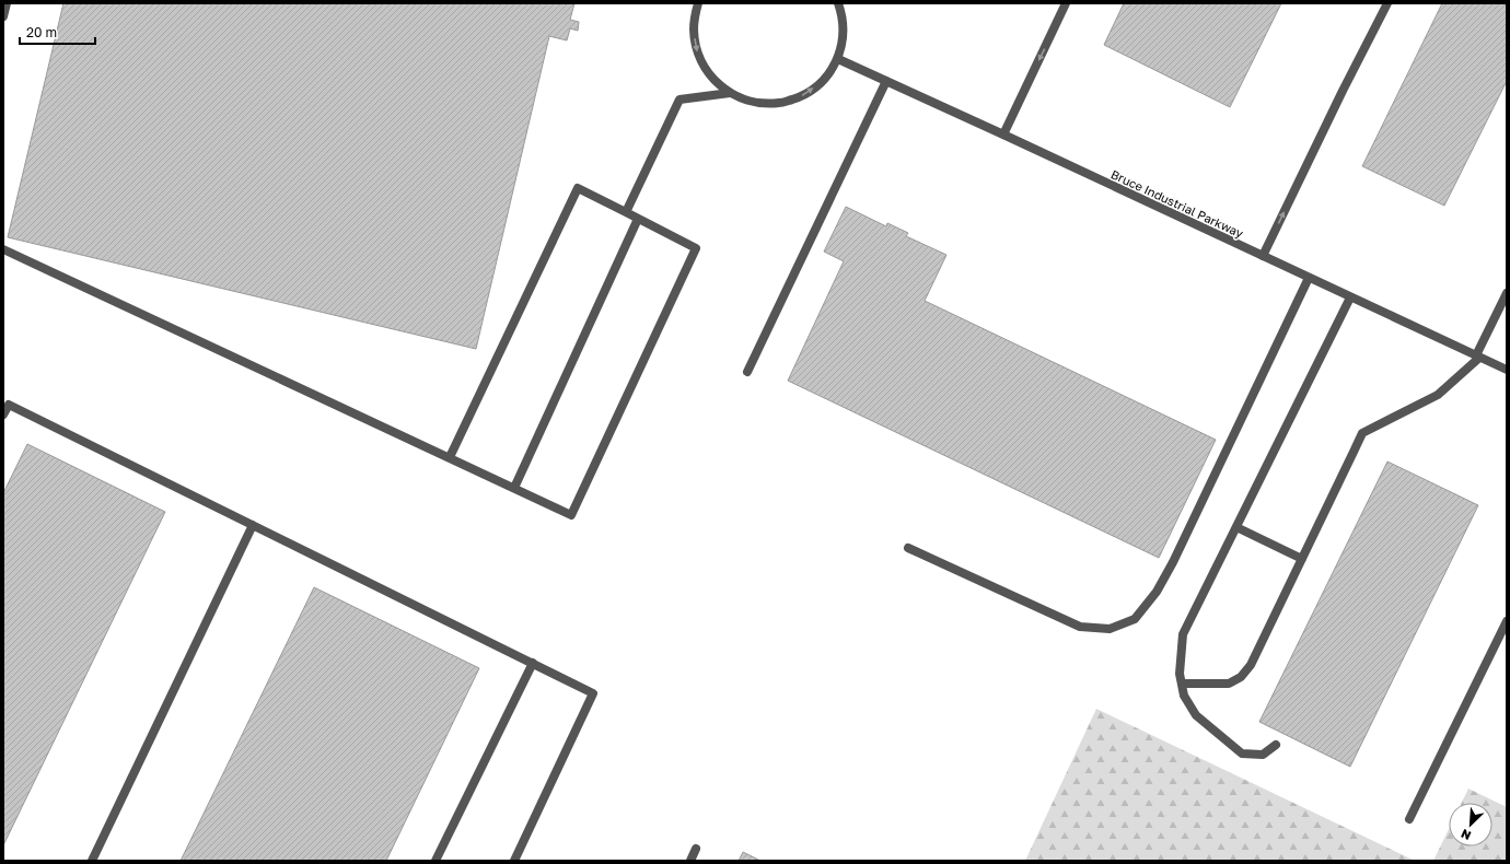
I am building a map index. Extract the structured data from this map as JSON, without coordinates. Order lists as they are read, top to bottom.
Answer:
{
  "streets": {
    "street": ["Bruce Industrial Parkway"]
  },
  "scale_bar": "20 m",
  "north": "bottom left"
}
